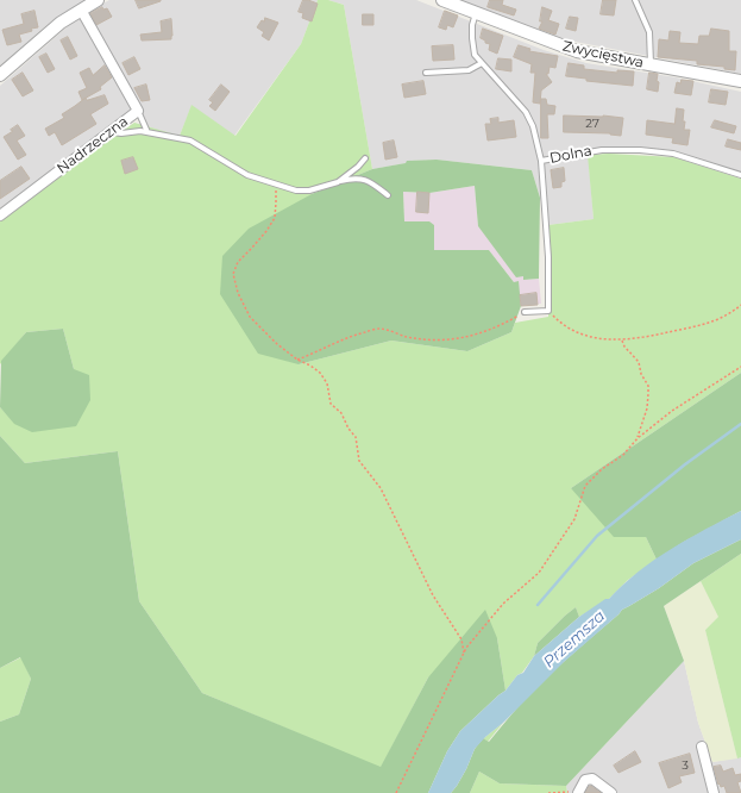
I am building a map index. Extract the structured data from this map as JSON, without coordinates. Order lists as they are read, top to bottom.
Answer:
{
  "streets": {
    "street": ["Zwycięstwa", "Nadrzeczna"],
    "lane": ["Dolna"]
  },
  "crossings": [
    ["Zwycięstwa", "Dolna"]
  ],
  "water": ["Przemsza"],
  "house_numbers": ["27", "3"]
}
